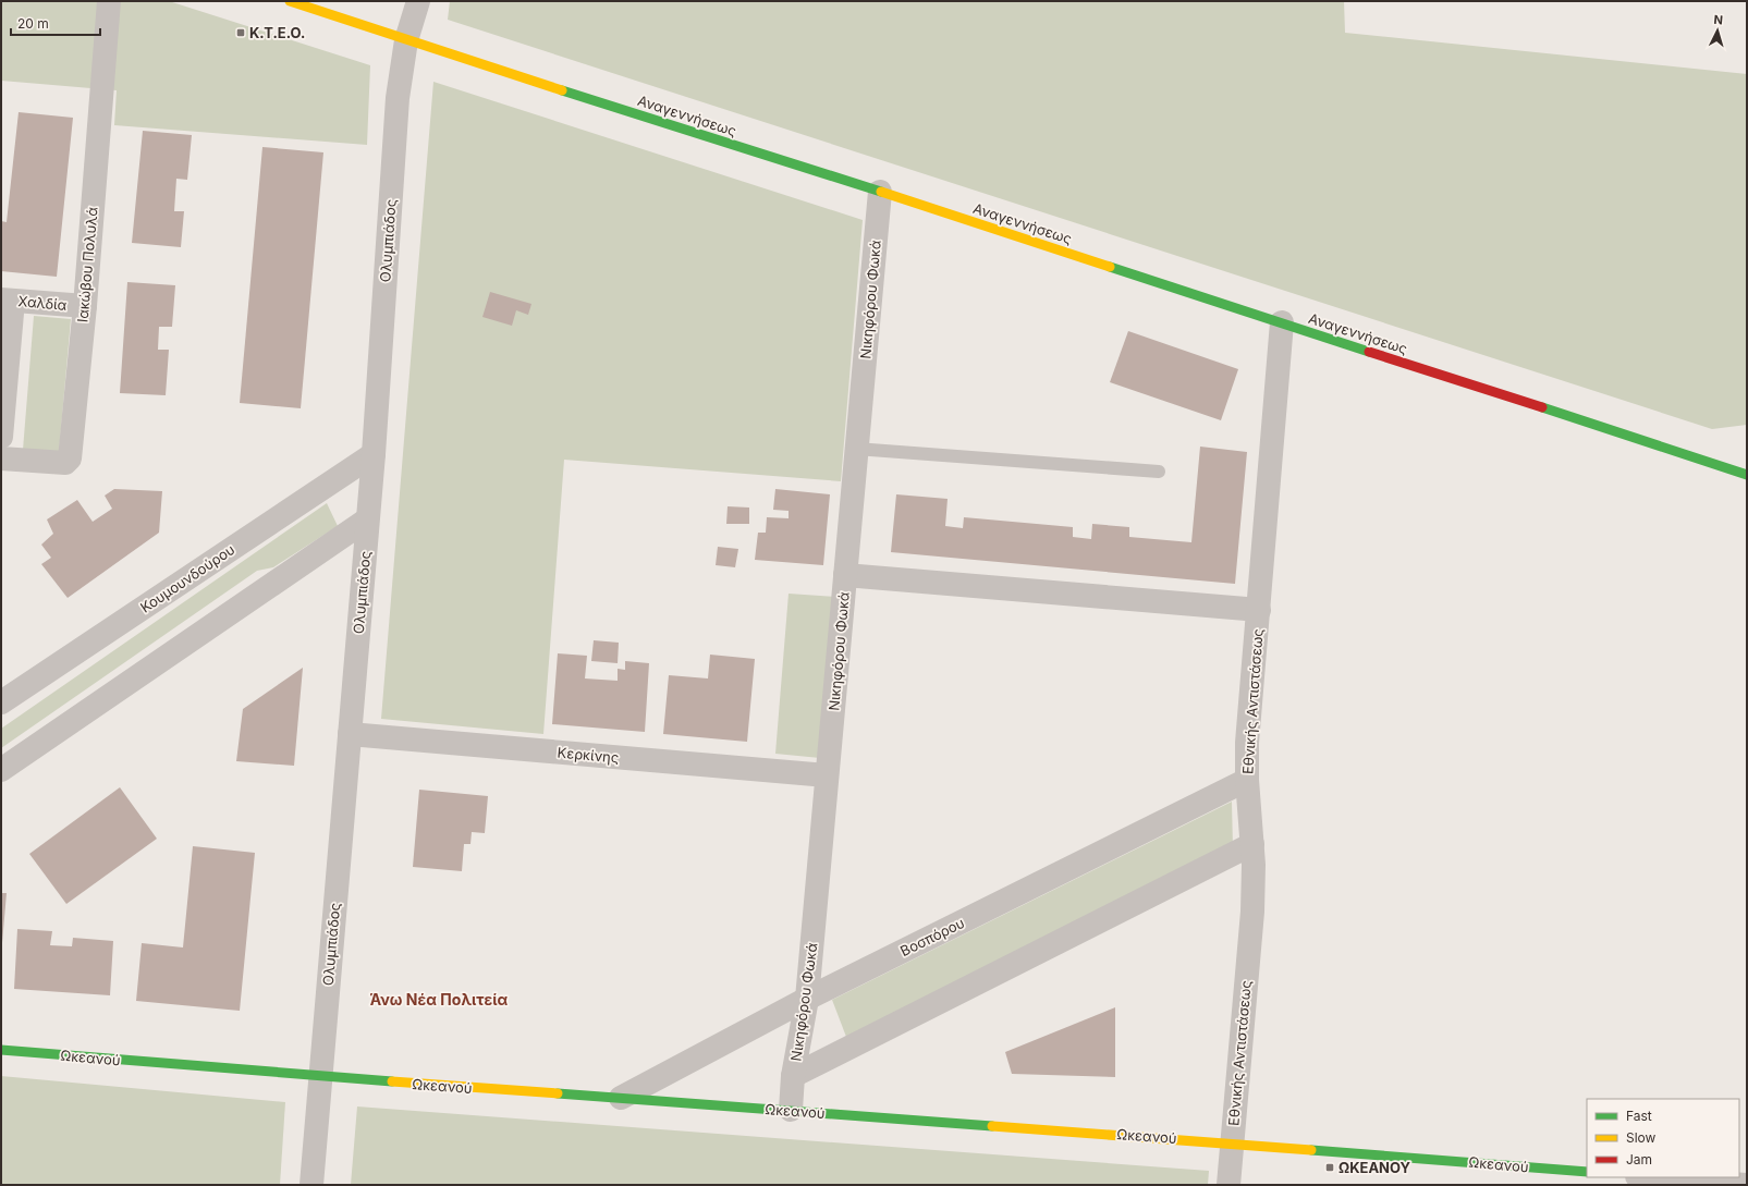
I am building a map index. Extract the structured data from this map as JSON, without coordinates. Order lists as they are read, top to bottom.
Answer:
{
  "streets": {
    "street": [
      "Αναγεννήσεως",
      "Ολυμπιάδος",
      "Ιακώβου Πολυλά",
      "Νικηφόρου Φωκά",
      "Χαλδία",
      "Κουμουνδούρου",
      "Εθνικής Αντιστάσεως",
      "Κερκίνης",
      "Βοσπόρου",
      "Ωκεανού"
    ]
  },
  "crossings": [
    ["Αναγεννήσεως", "Ολυμπιάδος"],
    ["Αναγεννήσεως", "Νικηφόρου Φωκά"],
    ["Αναγεννήσεως", "Εθνικής Αντιστάσεως"],
    ["Ολυμπιάδος", "Κουμουνδούρου"],
    ["Ολυμπιάδος", "Κερκίνης"],
    ["Ολυμπιάδος", "Ωκεανού"],
    ["Ιακώβου Πολυλά", "Χαλδία"],
    ["Νικηφόρου Φωκά", "Κερκίνης"],
    ["Νικηφόρου Φωκά", "Βοσπόρου"],
    ["Νικηφόρου Φωκά", "Ωκεανού"],
    ["Εθνικής Αντιστάσεως", "Βοσπόρου"],
    ["Εθνικής Αντιστάσεως", "Ωκεανού"],
    ["Βοσπόρου", "Ωκεανού"]
  ],
  "districts": ["Άνω Νέα Πολιτεία"],
  "places": {
    "transit": ["K.T.E.O.", "ΩΚΕΑΝΟΥ"]
  },
  "legend": ["Fast", "Slow", "Jam"],
  "scale_bar": "20 m",
  "north": "top"
}
